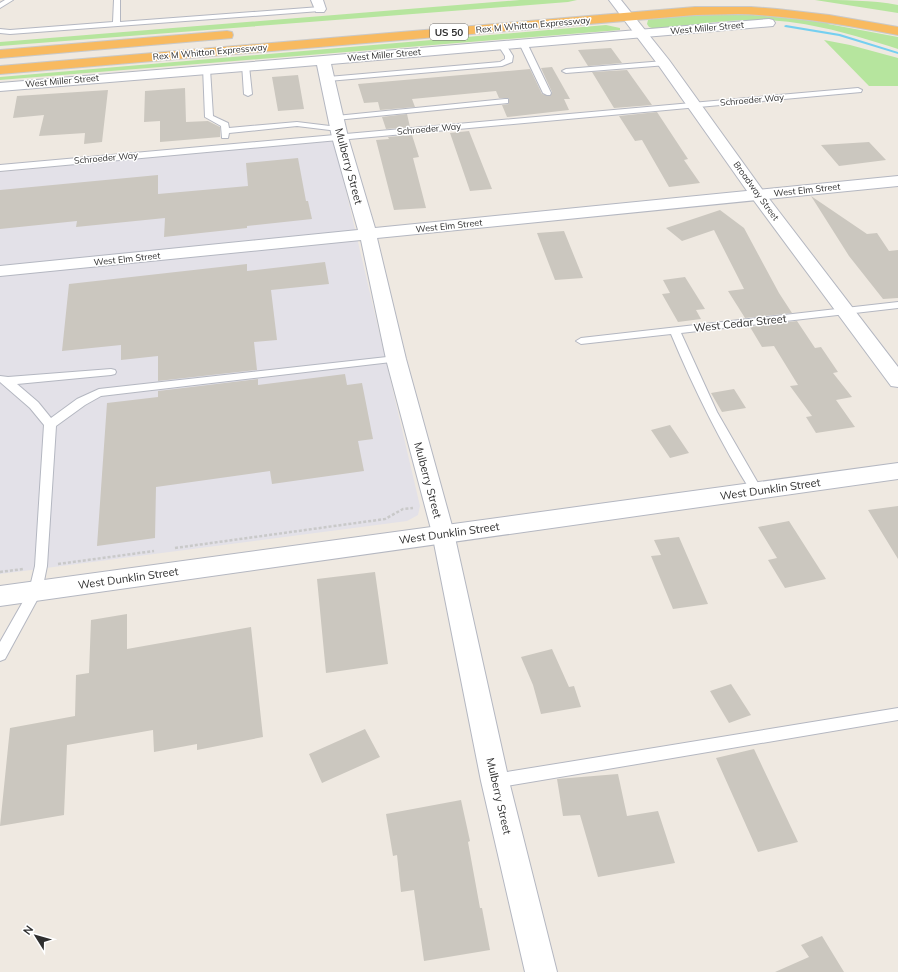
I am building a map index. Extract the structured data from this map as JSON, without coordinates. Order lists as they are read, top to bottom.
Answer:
{
  "streets": {
    "highway": ["Rex M Whitton Expressway", "US 50"],
    "street": [
      "West Miller Street",
      "Mulberry Street",
      "West Elm Street",
      "Broadway Street",
      "West Dunklin Street"
    ],
    "lane": ["Schroeder Way", "West Cedar Street"]
  },
  "crossings": [
    ["Rex M Whitton Expressway", "Broadway Street"],
    ["West Miller Street", "Mulberry Street"],
    ["West Miller Street", "Broadway Street"],
    ["Schroeder Way", "Mulberry Street"],
    ["Schroeder Way", "Broadway Street"],
    ["Mulberry Street", "West Elm Street"],
    ["Mulberry Street", "West Dunklin Street"],
    ["West Elm Street", "Broadway Street"],
    ["Broadway Street", "West Cedar Street"]
  ],
  "north": "top left"
}
